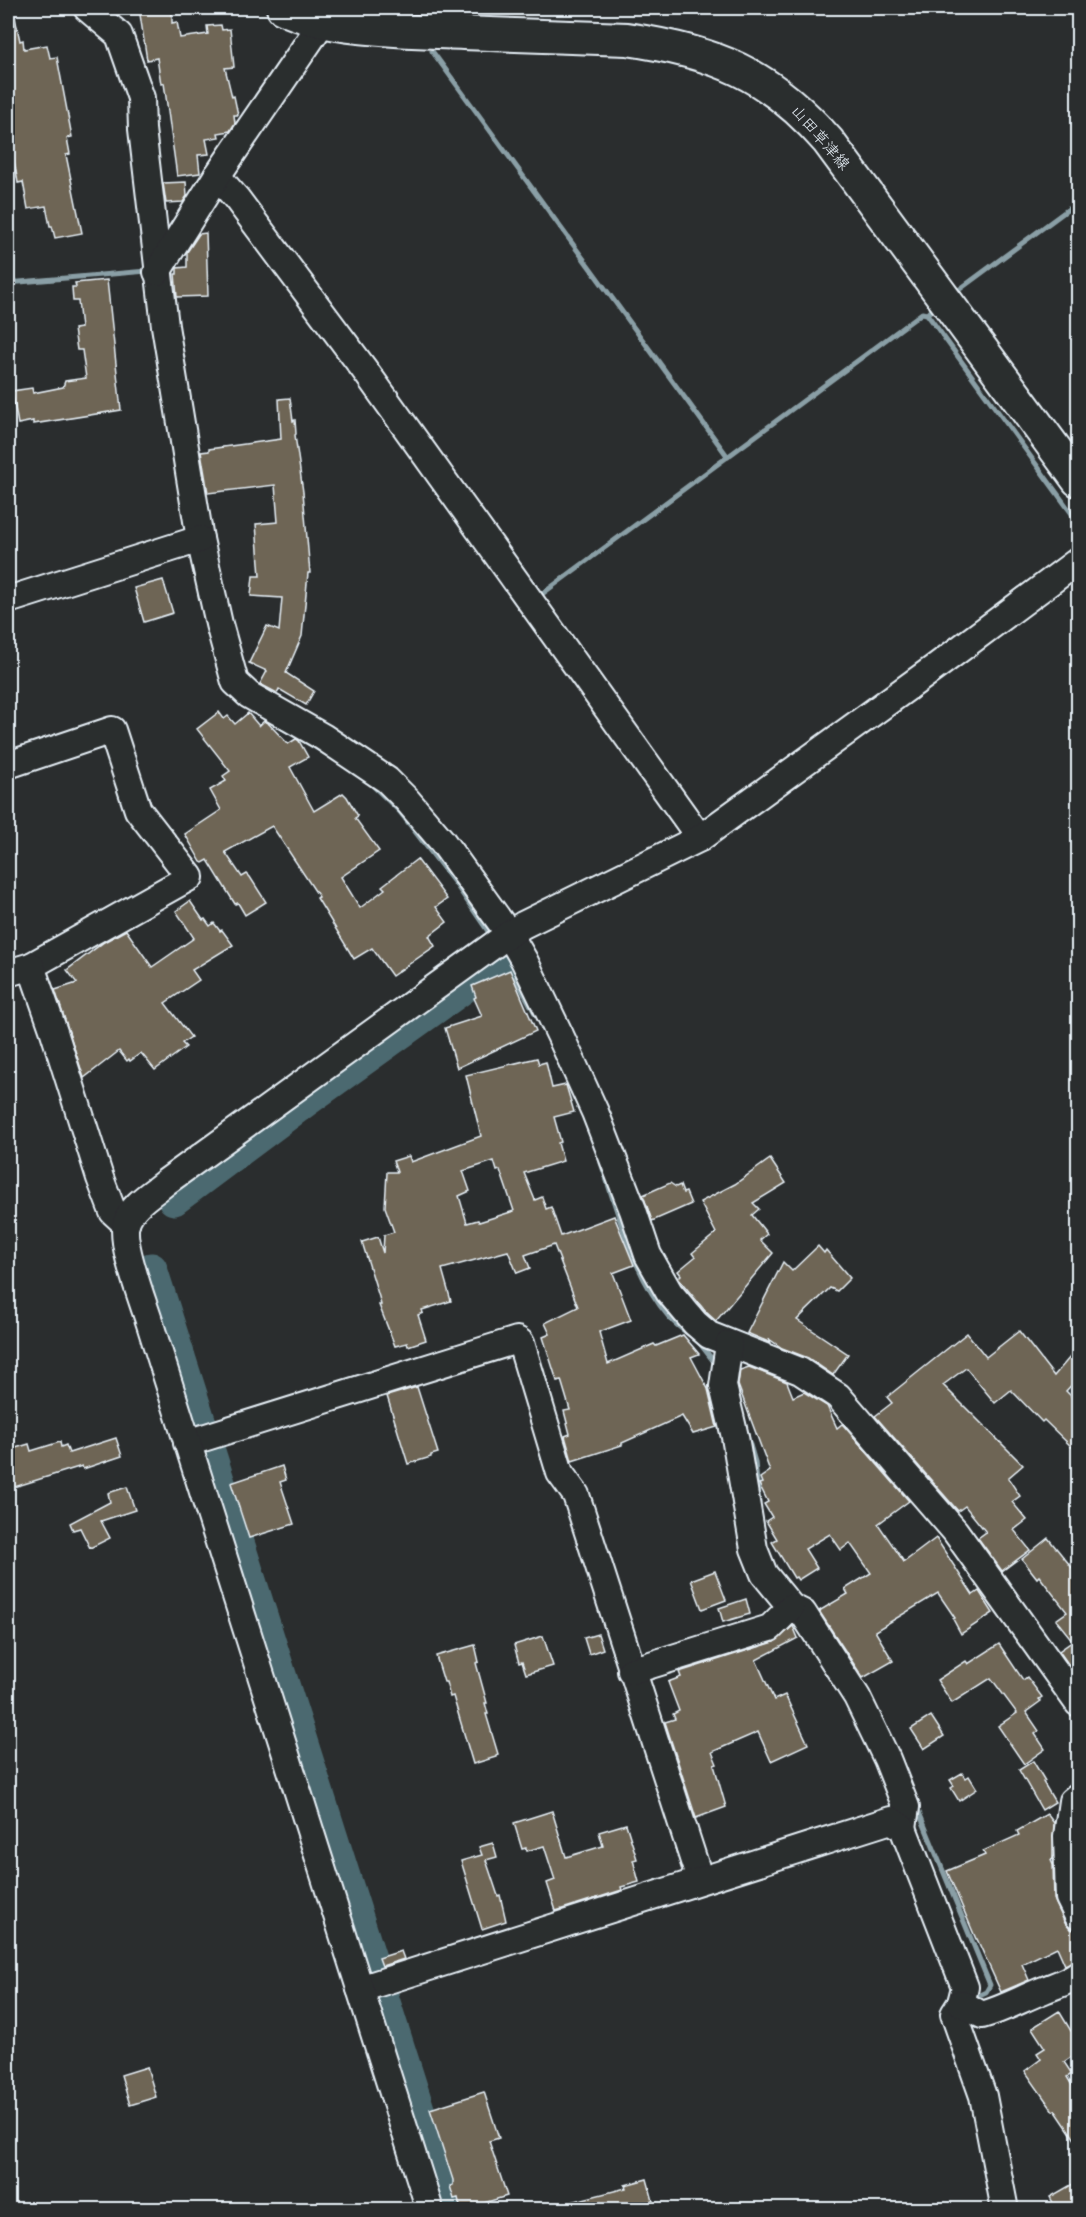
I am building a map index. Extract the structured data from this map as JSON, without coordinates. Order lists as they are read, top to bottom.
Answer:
{
  "streets": {
    "main road": ["山田草津線"]
  }
}
